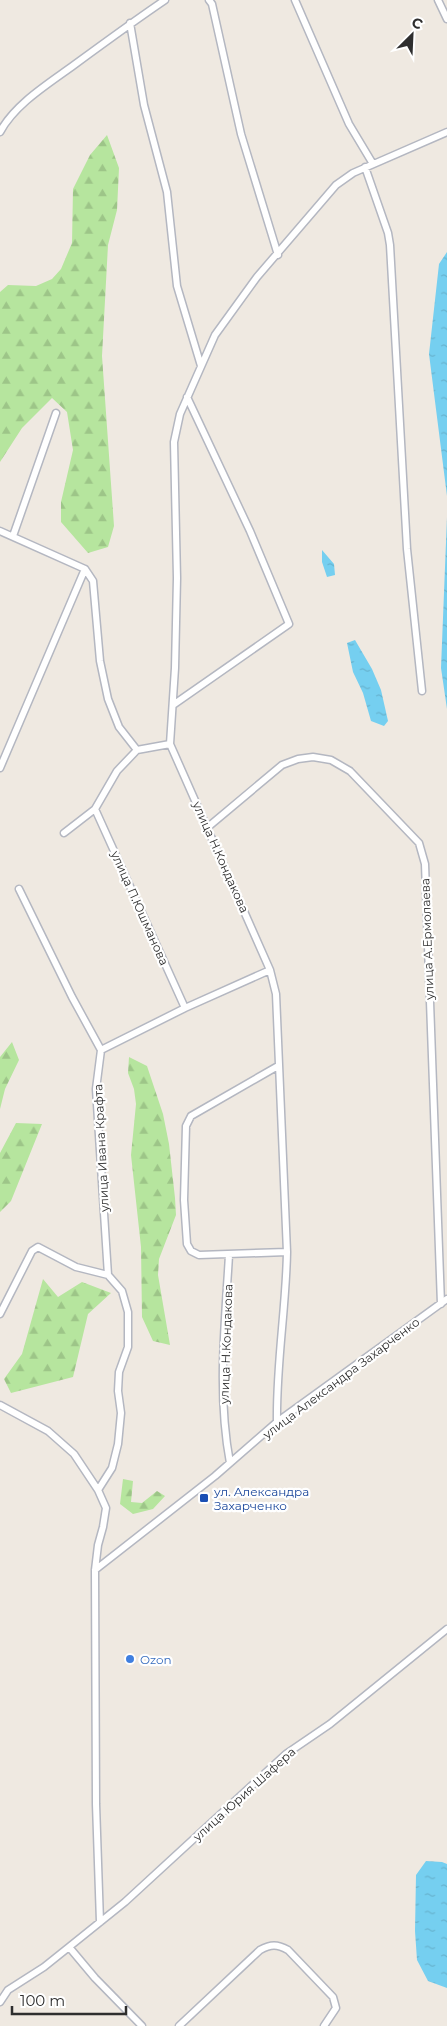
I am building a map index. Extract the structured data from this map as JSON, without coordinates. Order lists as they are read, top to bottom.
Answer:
{
  "streets": {
    "street": [
      "улица Н.Кондакова",
      "улица П.Юшманова",
      "улица А.Ермолаева",
      "улица Ивана Крафта",
      "улица Александра Захарченко",
      "улица Юрия Шафера"
    ]
  },
  "crossings": [
    ["улица Н.Кондакова", "улица А.Ермолаева"],
    ["улица Н.Кондакова", "улица Александра Захарченко"],
    ["улица А.Ермолаева", "улица Александра Захарченко"]
  ],
  "places": {
    "transit": ["ул. Александра Захарченко"],
    "other": ["Ozon"]
  },
  "scale_bar": "100 m",
  "north": "top right"
}
